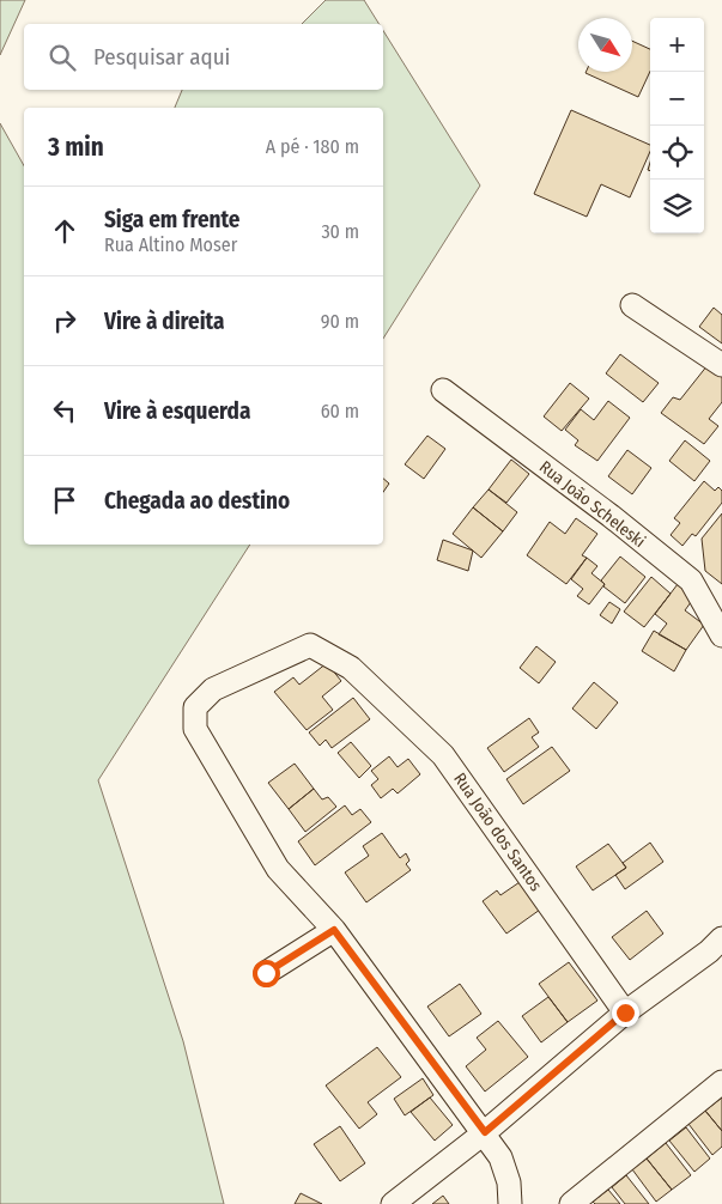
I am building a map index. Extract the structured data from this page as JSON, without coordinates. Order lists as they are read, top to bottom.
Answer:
{
  "streets": {
    "street": ["Rua João Scheleski", "Rua João dos Santos"]
  },
  "north": "bottom right",
  "page": {
    "map_buttons": ["+", "−"],
    "search": "Pesquisar aqui",
    "heading": ["3 min", "A pé · 180 m"],
    "list": [
      ["Siga em frente", "Rua Altino Moser", "30 m"],
      ["Vire à direita", "90 m"],
      ["Vire à esquerda", "60 m"],
      "Chegada ao destino"
    ]
  }
}
